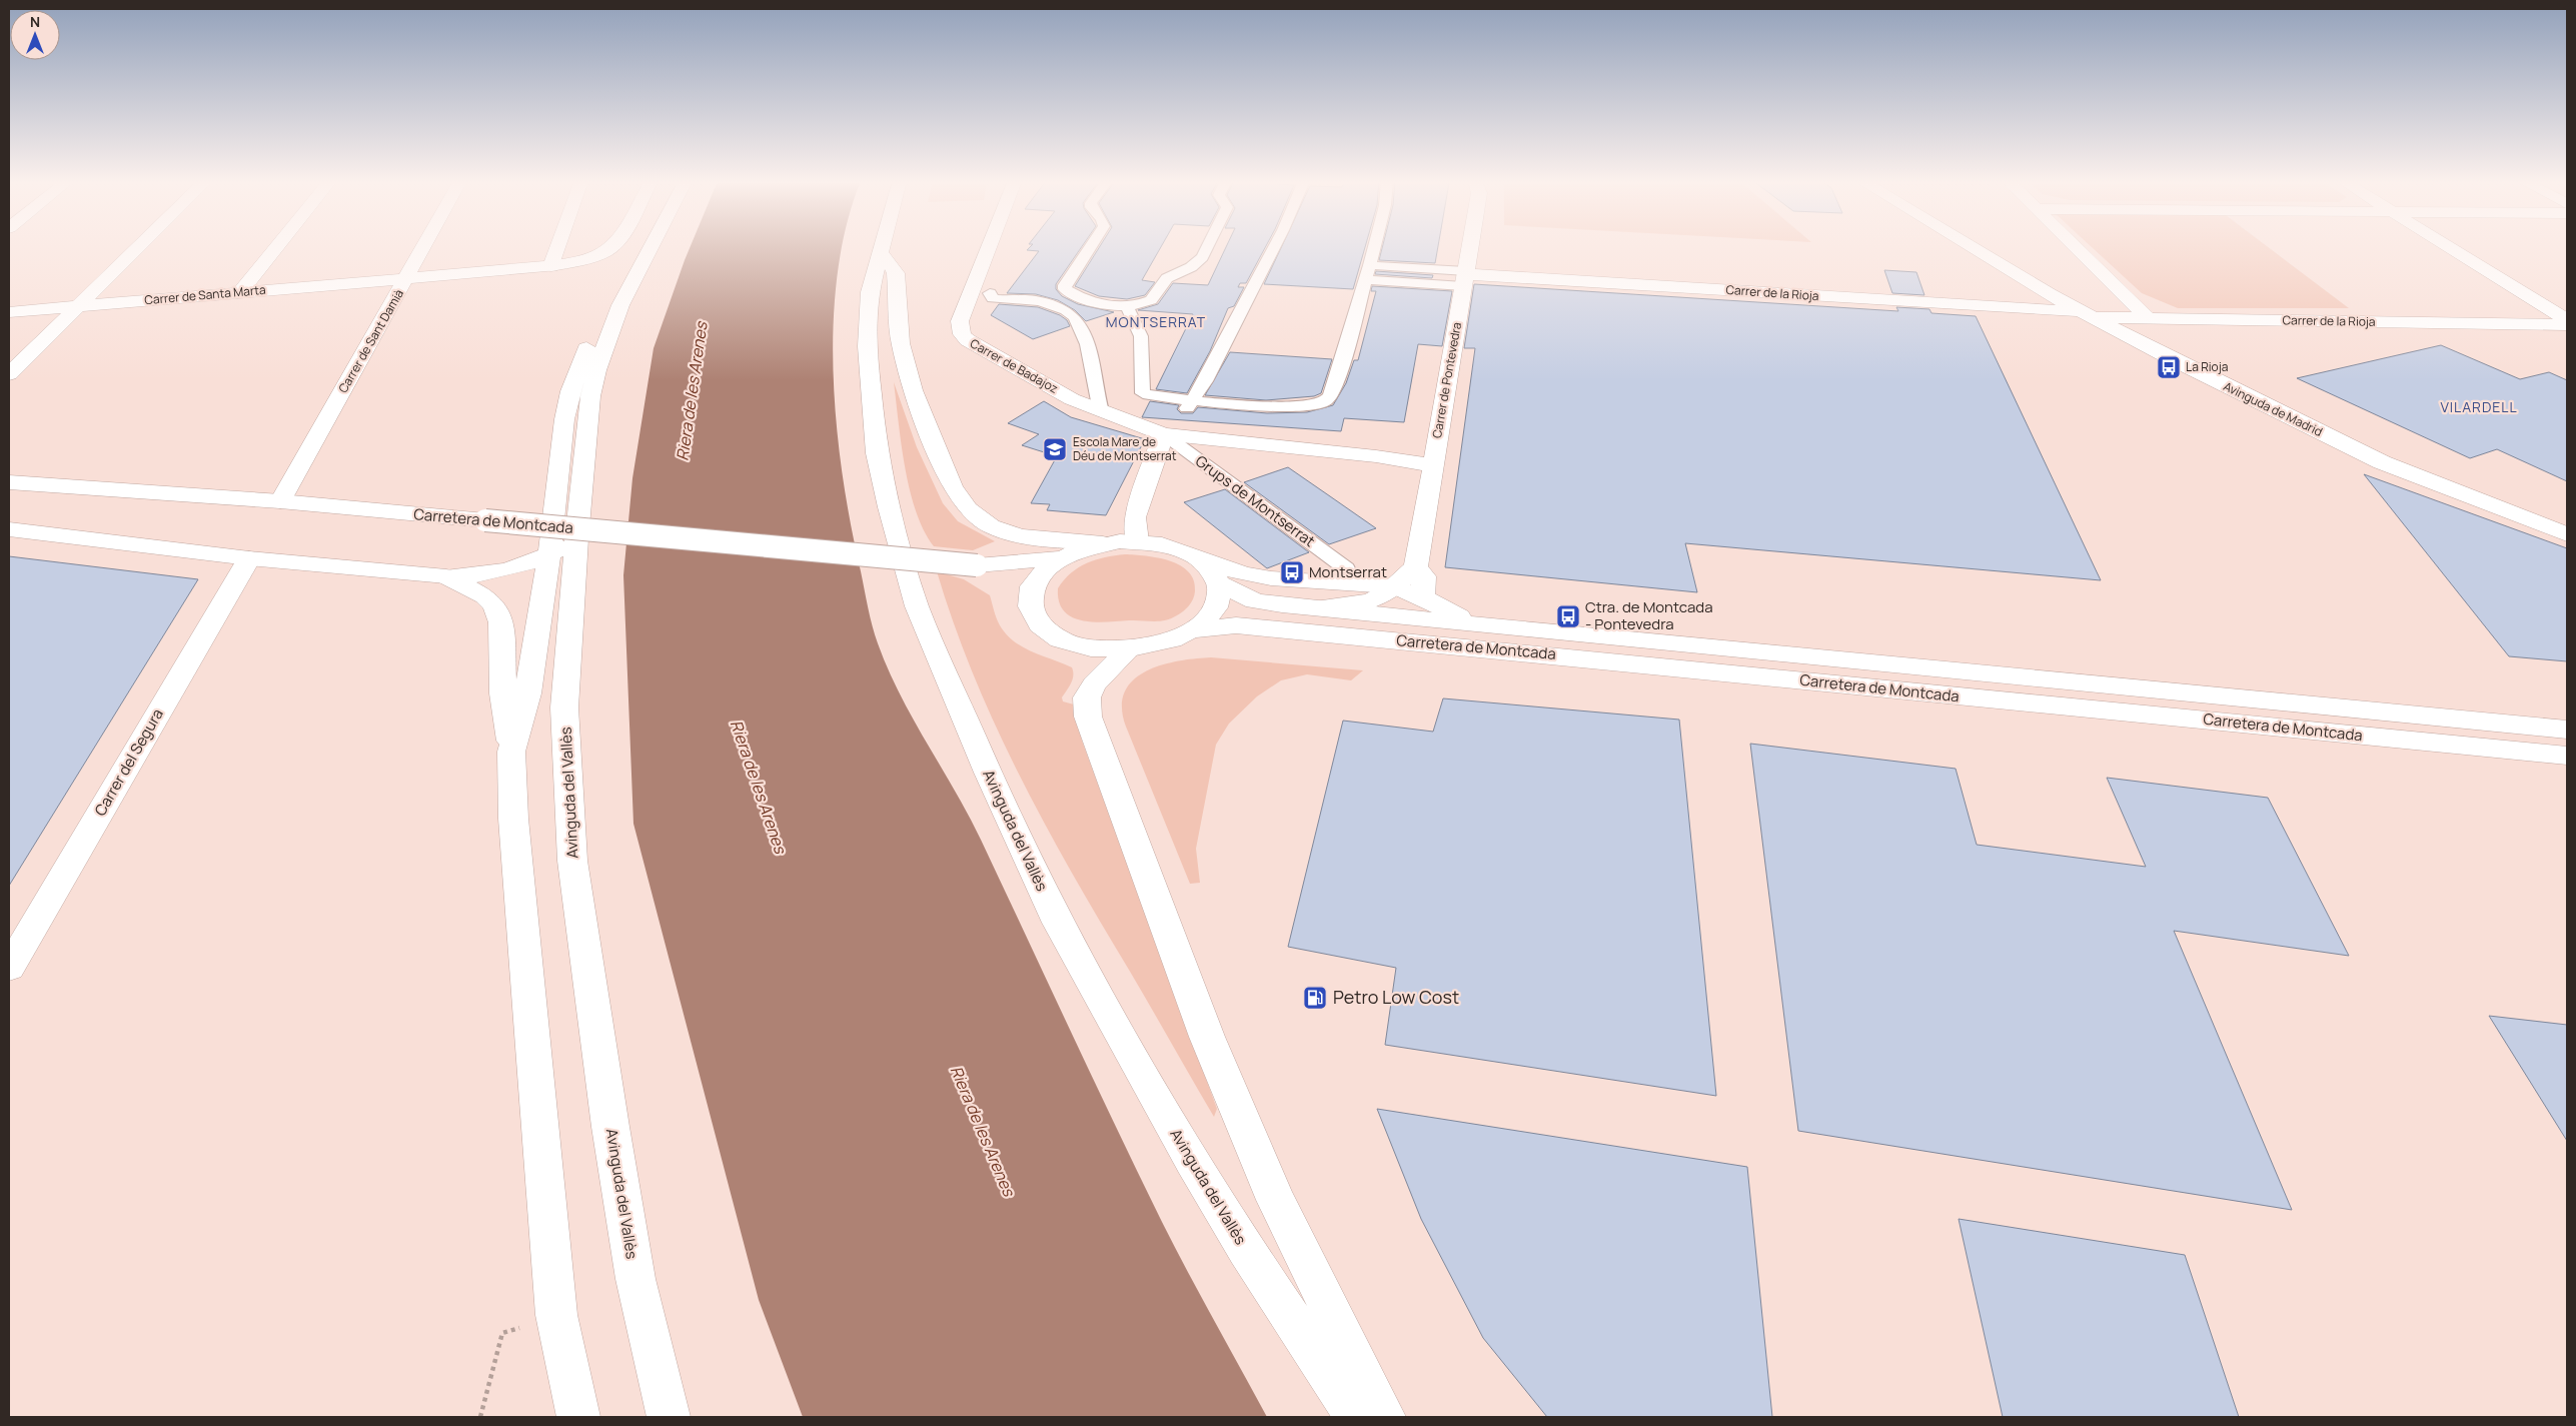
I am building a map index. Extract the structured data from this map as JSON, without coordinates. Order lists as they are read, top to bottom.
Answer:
{
  "streets": {
    "street": [
      "Carrer de la Rioja",
      "Carrer de Santa Marta",
      "Carrer de Sant Damià",
      "Carrer de Badajoz",
      "Carrer de Pontevedra",
      "Avinguda de Madrid",
      "Grups de Montserrat",
      "Carretera de Montcada",
      "Carrer del Segura",
      "Avinguda del Vallès"
    ]
  },
  "crossings": [
    ["Carrer de la Rioja", "Carrer de Pontevedra"],
    ["Carrer de la Rioja", "Avinguda de Madrid"],
    ["Carrer de Santa Marta", "Carrer de Sant Damià"],
    ["Carrer de Sant Damià", "Carretera de Montcada"],
    ["Carrer de Badajoz", "Carrer de Pontevedra"],
    ["Carrer de Badajoz", "Grups de Montserrat"],
    ["Carrer de Pontevedra", "Carretera de Montcada"]
  ],
  "districts": ["MONTSERRAT", "VILARDELL"],
  "water": ["Riera de les Arenes"],
  "places": {
    "bus stop": ["La Rioja", "Montserrat", "Ctra. de Montcada - Pontevedra"],
    "school or university": ["Escola Mare de Déu de Montserrat"],
    "fuel station": ["Petro Low Cost"]
  },
  "north": "top"
}
